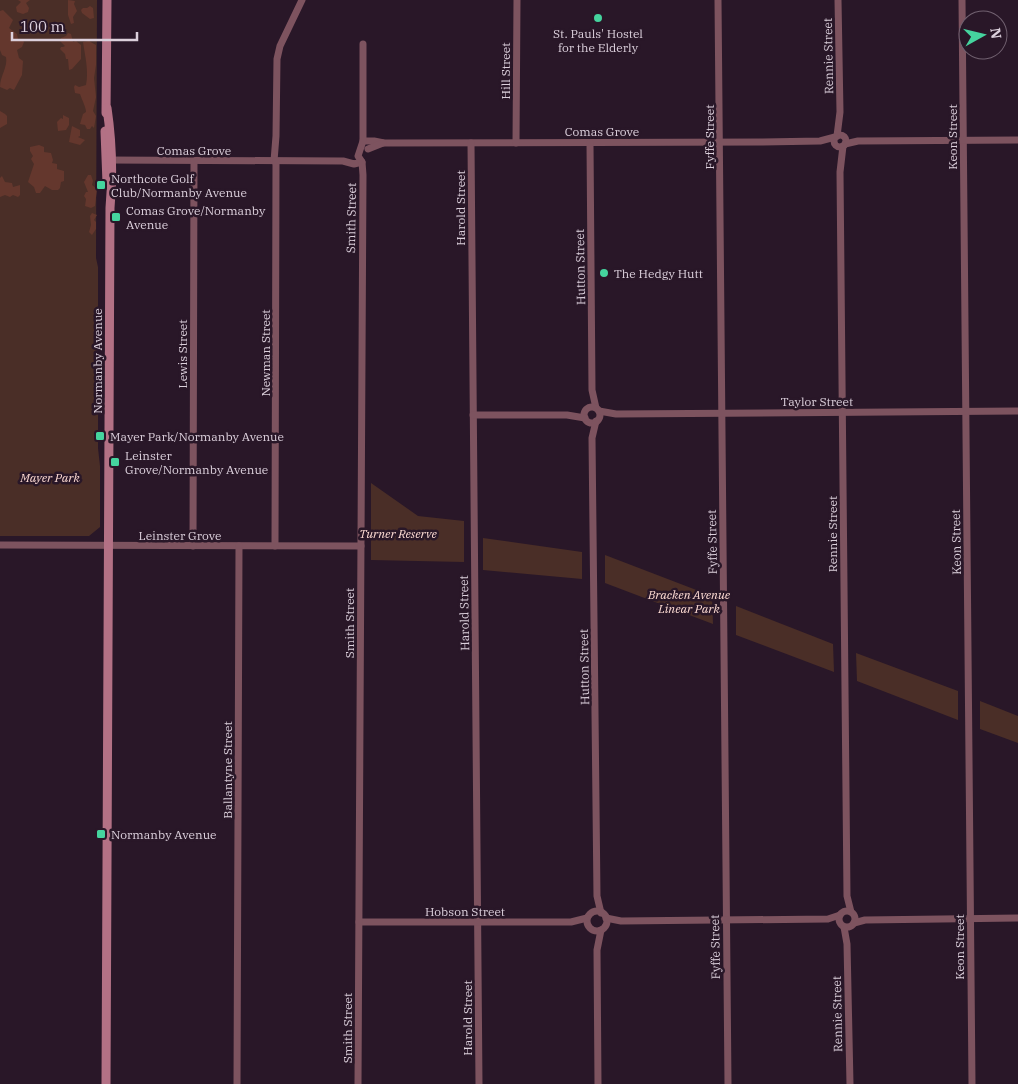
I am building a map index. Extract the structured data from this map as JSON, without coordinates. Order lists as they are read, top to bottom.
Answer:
{
  "streets": {
    "main road": ["Normanby Avenue"],
    "street": [
      "Rennie Street",
      "Hill Street",
      "Comas Grove",
      "Fyffe Street",
      "Keon Street",
      "Harold Street",
      "Smith Street",
      "Hutton Street",
      "Newman Street",
      "Lewis Street",
      "Taylor Street",
      "Leinster Grove",
      "Ballantyne Street",
      "Hobson Street"
    ]
  },
  "crossings": [
    ["Rennie Street", "Comas Grove"],
    ["Rennie Street", "Taylor Street"],
    ["Hill Street", "Comas Grove"],
    ["Comas Grove", "Fyffe Street"],
    ["Comas Grove", "Keon Street"],
    ["Comas Grove", "Harold Street"],
    ["Comas Grove", "Smith Street"],
    ["Comas Grove", "Hutton Street"],
    ["Comas Grove", "Newman Street"],
    ["Comas Grove", "Lewis Street"],
    ["Comas Grove", "Normanby Avenue"],
    ["Fyffe Street", "Taylor Street"],
    ["Keon Street", "Taylor Street"],
    ["Harold Street", "Taylor Street"],
    ["Harold Street", "Hobson Street"],
    ["Smith Street", "Leinster Grove"],
    ["Smith Street", "Hobson Street"],
    ["Hutton Street", "Taylor Street"],
    ["Hutton Street", "Hobson Street"],
    ["Newman Street", "Leinster Grove"],
    ["Lewis Street", "Leinster Grove"],
    ["Normanby Avenue", "Leinster Grove"],
    ["Leinster Grove", "Ballantyne Street"]
  ],
  "parks": ["Mayer Park", "Turner Reserve", "Bracken Avenue Linear Park"],
  "places": {
    "other": ["St. Pauls' Hostel for the Elderly", "The Hedgy Hutt"],
    "transit": [
      "Northcote Golf Club/Normanby Avenue",
      "Comas Grove/Normanby Avenue",
      "Mayer Park/Normanby Avenue",
      "Leinster Grove/Normanby Avenue",
      "Normanby Avenue"
    ]
  },
  "scale_bar": "100 m",
  "north": "right"
}
